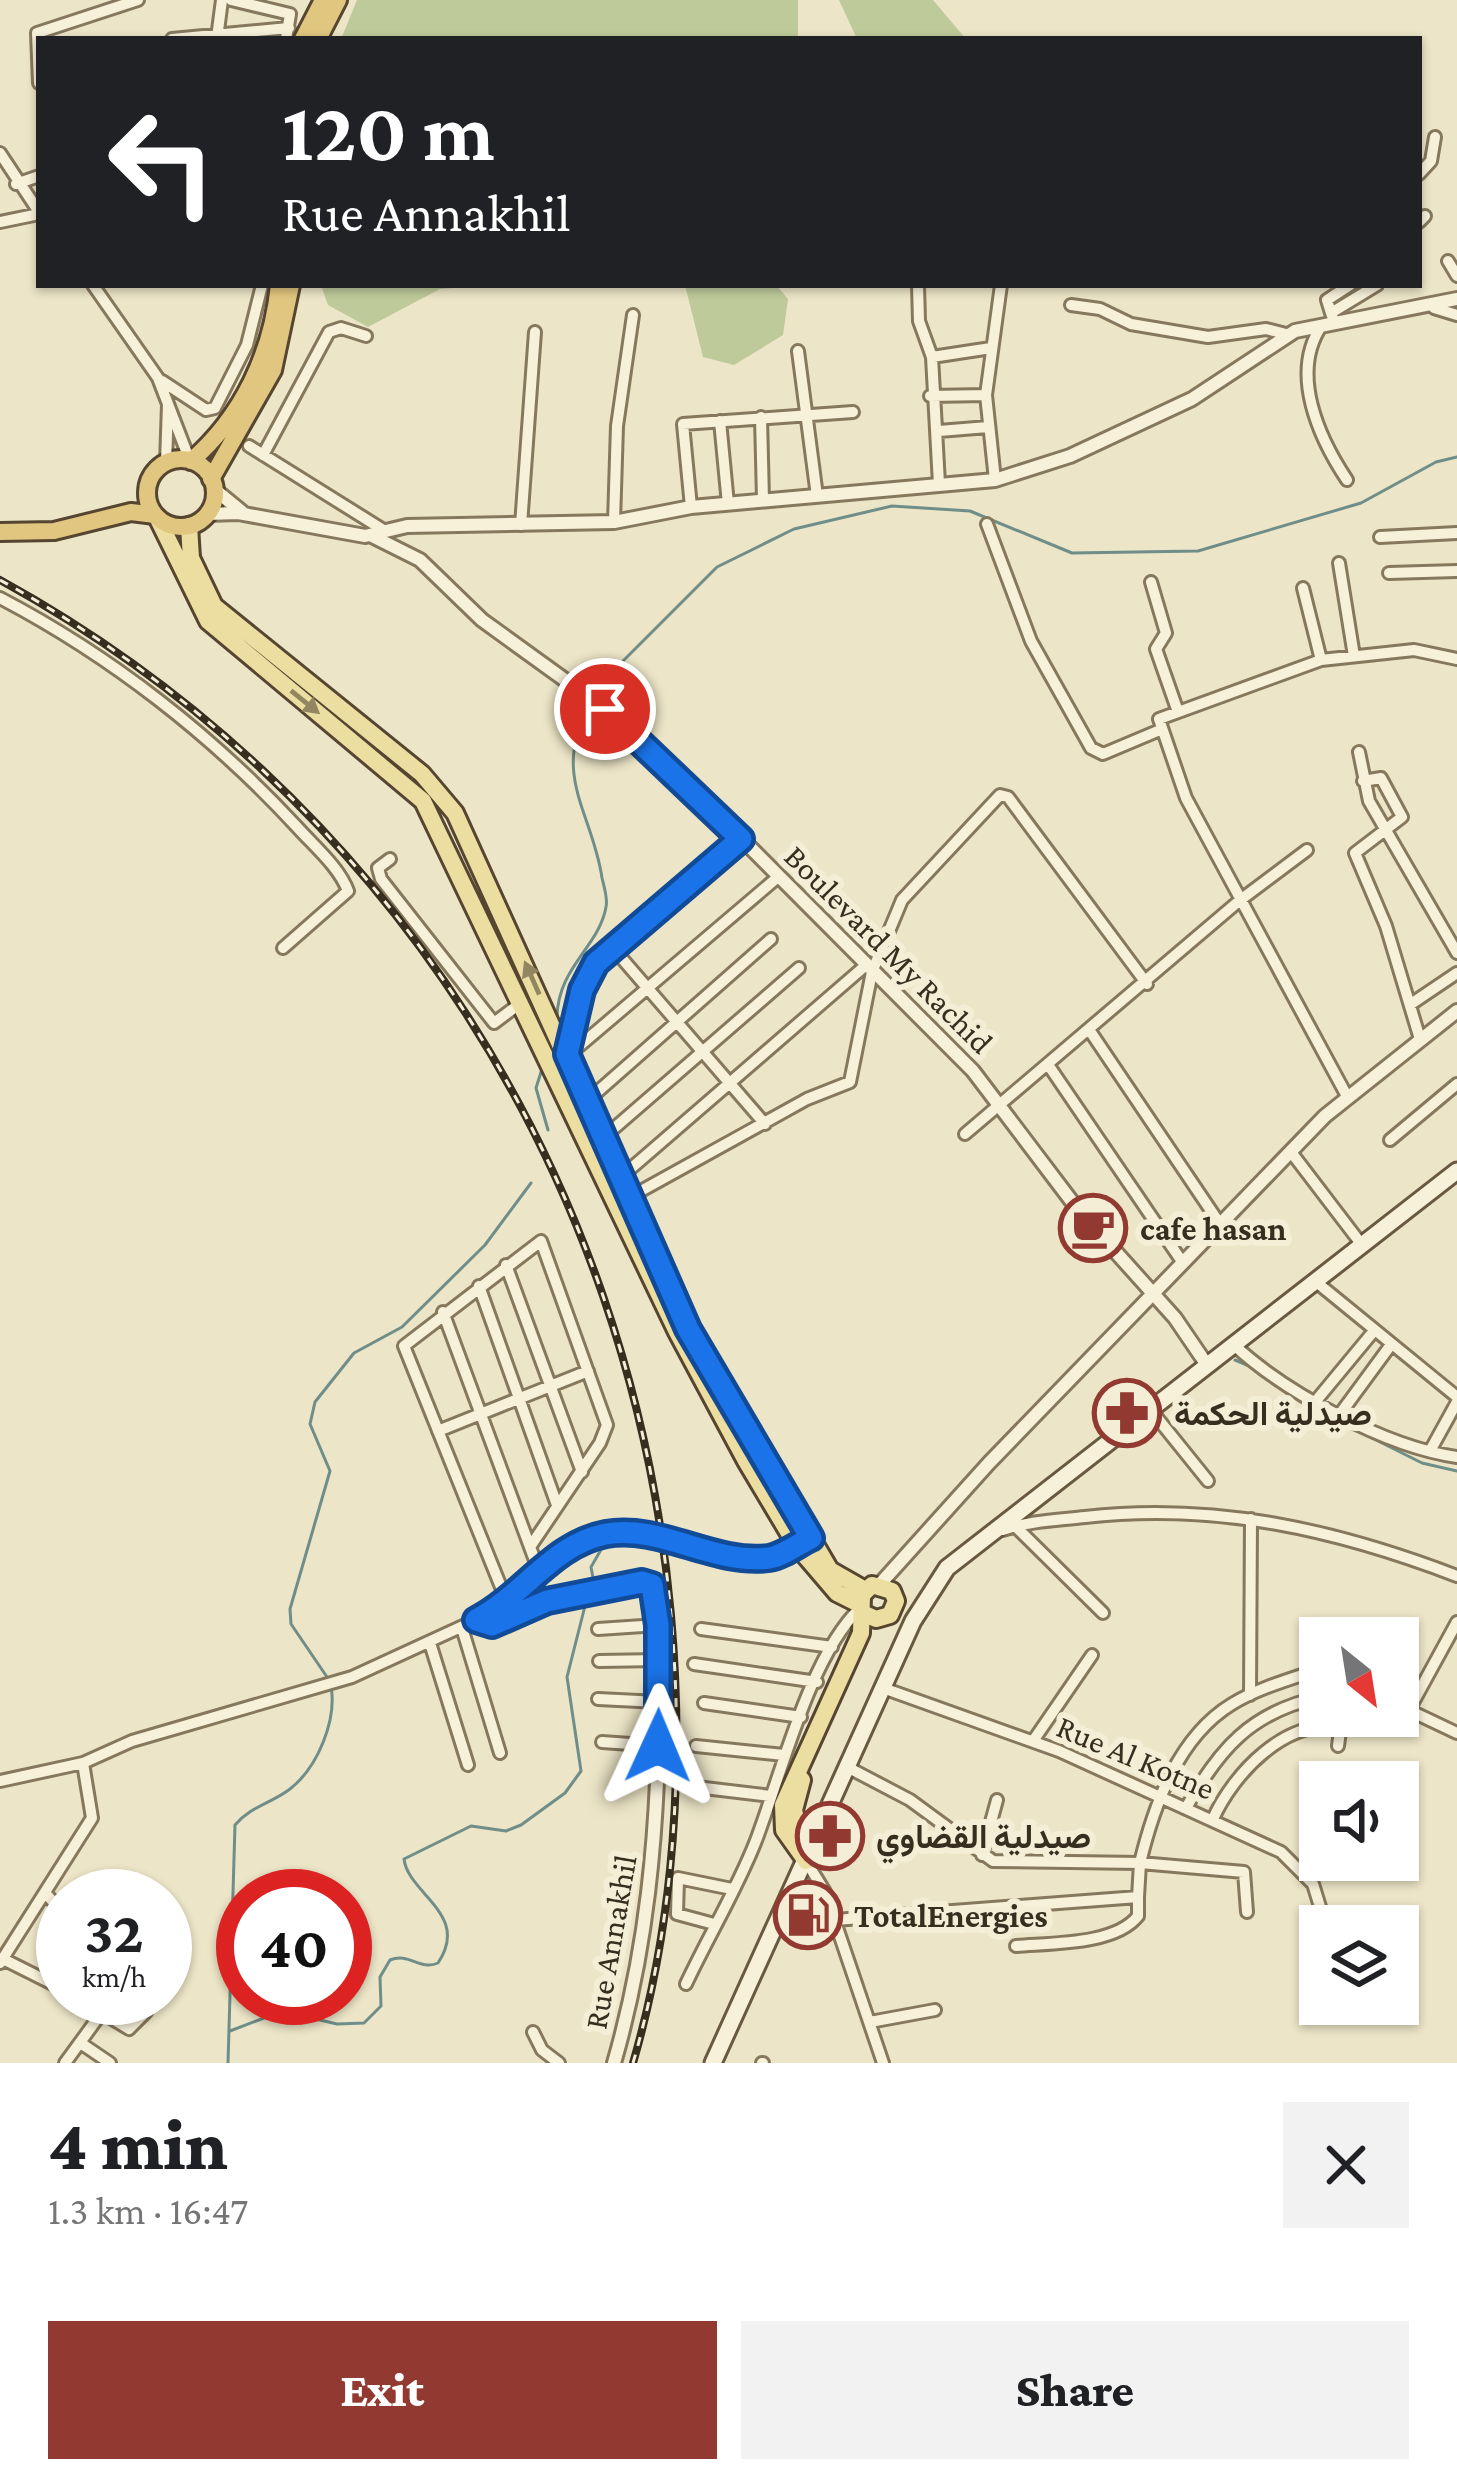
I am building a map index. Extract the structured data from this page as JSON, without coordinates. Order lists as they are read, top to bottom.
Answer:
{
  "streets": {
    "street": ["Boulevard My Rachid", "Rue Al Kotne", "Rue Annakhil"]
  },
  "places": {
    "cafe": ["cafe hasan"],
    "pharmacy": ["صيدلية الحكمة", "صيدلية القضاوي"],
    "fuel station": ["TotalEnergies"]
  },
  "north": "bottom right",
  "page": {
    "turn": ["120 m", "Rue Annakhil"],
    "speed": "32 km/h",
    "limit": "40",
    "heading": ["4 min", "1.3 km · 16:47"],
    "buttons": ["Exit", "Share"]
  }
}
